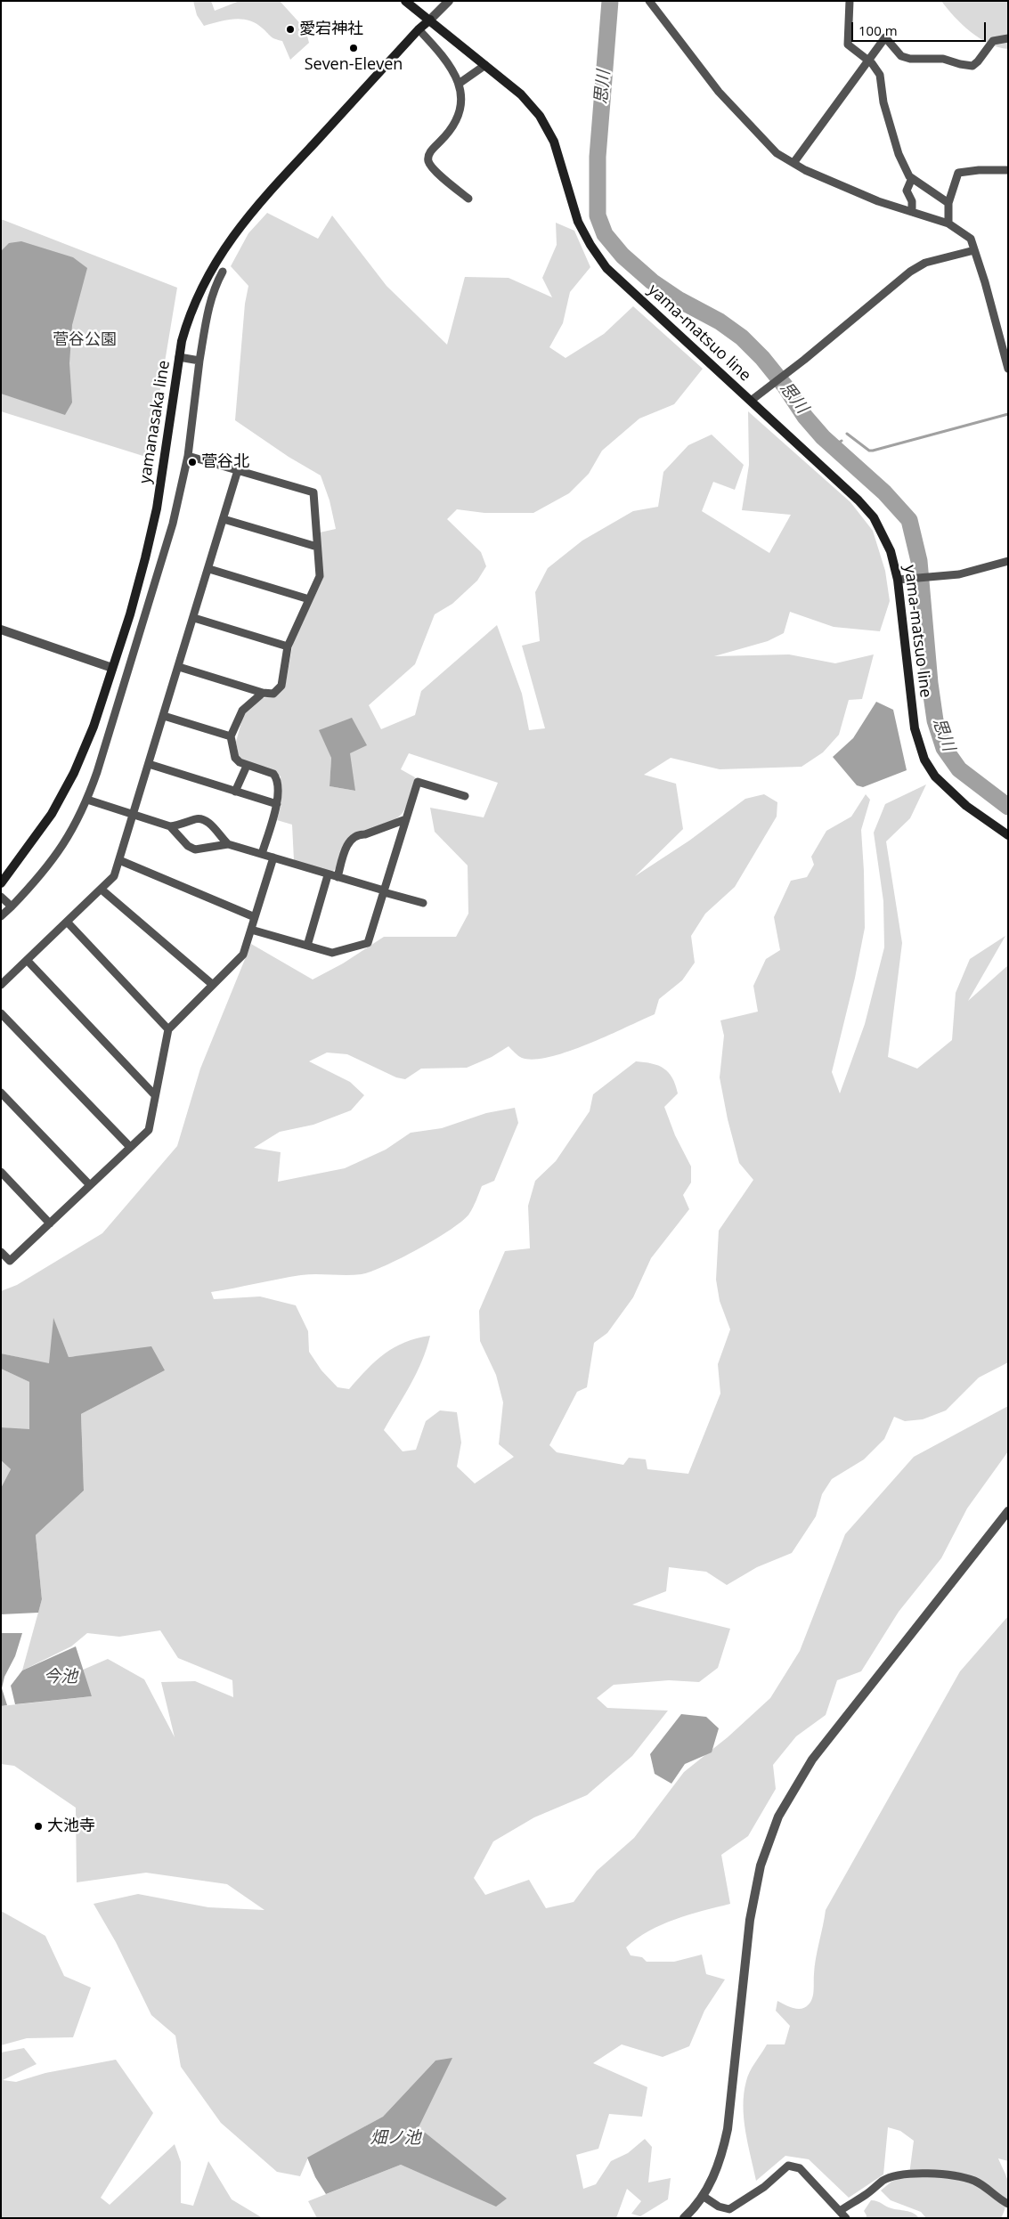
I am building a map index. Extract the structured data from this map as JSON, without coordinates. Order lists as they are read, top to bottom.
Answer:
{
  "streets": {
    "main road": ["yama-matsuo line", "yamanasaka line"]
  },
  "crossings": [
    ["yama-matsuo line", "yamanasaka line"]
  ],
  "water": ["思川", "今池", "畑ノ池"],
  "parks": ["菅谷公園"],
  "places": [
    "愛宕神社",
    "Seven-Eleven",
    "菅谷北",
    "大池寺"
  ],
  "scale_bar": "100 m"
}
